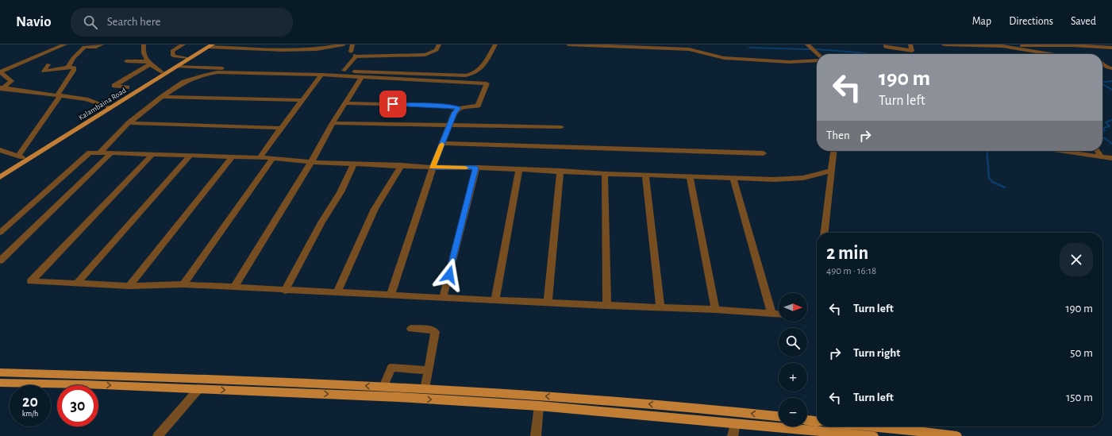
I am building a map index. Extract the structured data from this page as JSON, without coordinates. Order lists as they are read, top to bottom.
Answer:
{
  "streets": {
    "main road": ["Kalambaina Road"]
  },
  "north": "right",
  "page": {
    "header": "Navio",
    "search": "Search here",
    "nav": ["Map", "Directions", "Saved"],
    "turn": ["190 m", "Turn left"],
    "then": "Then",
    "heading": ["2 min", "490 m · 16:18"],
    "list": [
      {
        "name": "Turn left",
        "value": "190 m"
      },
      {
        "name": "Turn right",
        "value": "50 m"
      },
      {
        "name": "Turn left",
        "value": "150 m"
      }
    ],
    "map_buttons": ["+", "−"],
    "speed": "20 km/h",
    "limit": "30"
  }
}
